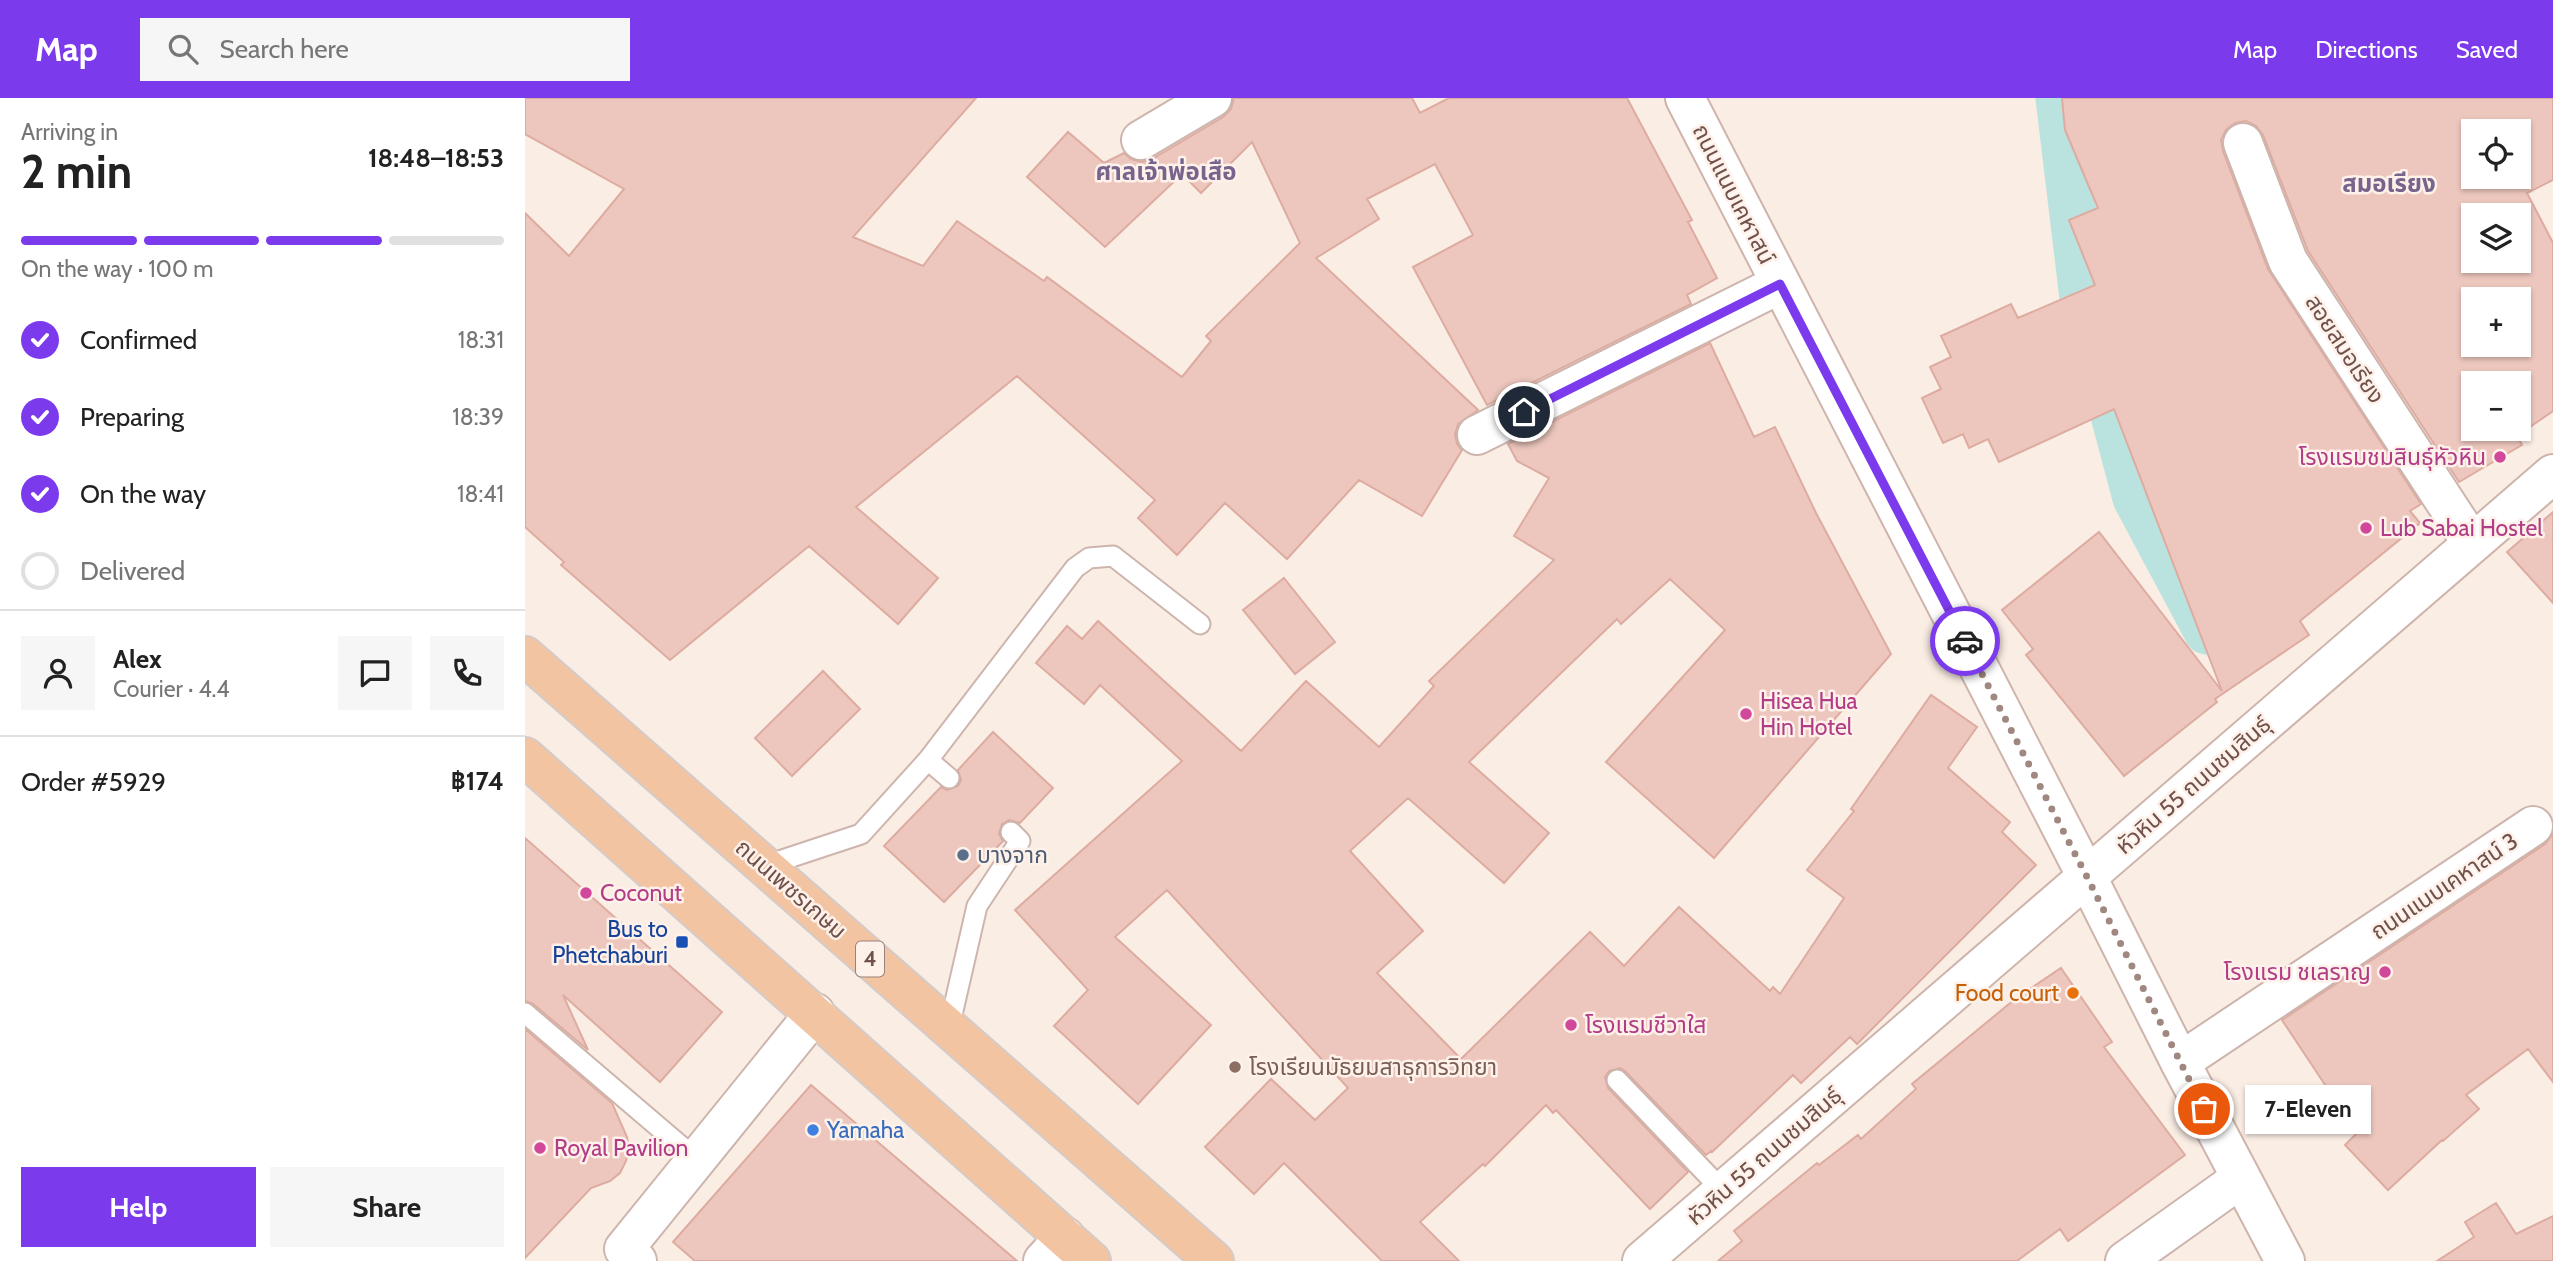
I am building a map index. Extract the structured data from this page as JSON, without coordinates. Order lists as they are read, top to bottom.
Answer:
{
  "streets": {
    "main road": ["ถนนเพชรเกษม", "4"],
    "street": [
      "ถนนแนบเคหาสน์",
      "สอยสมอเรียง",
      "หัวหิน 55 ถนนชมสินธุ์",
      "ถนนแนบเคหาสน์ 3"
    ]
  },
  "crossings": [
    ["ถนนแนบเคหาสน์", "หัวหิน 55 ถนนชมสินธุ์"],
    ["ถนนแนบเคหาสน์", "ถนนแนบเคหาสน์ 3"],
    ["สอยสมอเรียง", "หัวหิน 55 ถนนชมสินธุ์"]
  ],
  "districts": ["ศาลเจ้าพ่อเสือ", "สมอเรียง"],
  "places": {
    "other": [
      "โรงแรมชมสินธุ์หัวหิน",
      "Lub Sabai Hostel",
      "Hisea Hua Hin Hotel",
      "บางจาก",
      "Coconut",
      "โรงแรม ชเลราญ",
      "Food court",
      "โรงแรมชีวาใส",
      "โรงเรียนมัธยมสาธุการวิทยา",
      "7-Eleven",
      "Yamaha",
      "Royal Pavilion"
    ],
    "transit": ["Bus to Phetchaburi"]
  },
  "page": {
    "header": "Map",
    "search": "Search here",
    "nav": ["Map", "Directions", "Saved"],
    "heading": ["2 min", "Arriving in", "18:48–18:53"],
    "panel": [
      "Alex",
      "Courier · 4.4",
      "Order #5929",
      "฿174"
    ],
    "map_buttons": ["+", "−"],
    "bar": "On the way · 100 m",
    "list": [
      ["Confirmed", "18:31"],
      ["Preparing", "18:39"],
      ["On the way", "18:41"],
      "Delivered"
    ],
    "bubble": "7-Eleven",
    "buttons": ["Help", "Share"]
  }
}
